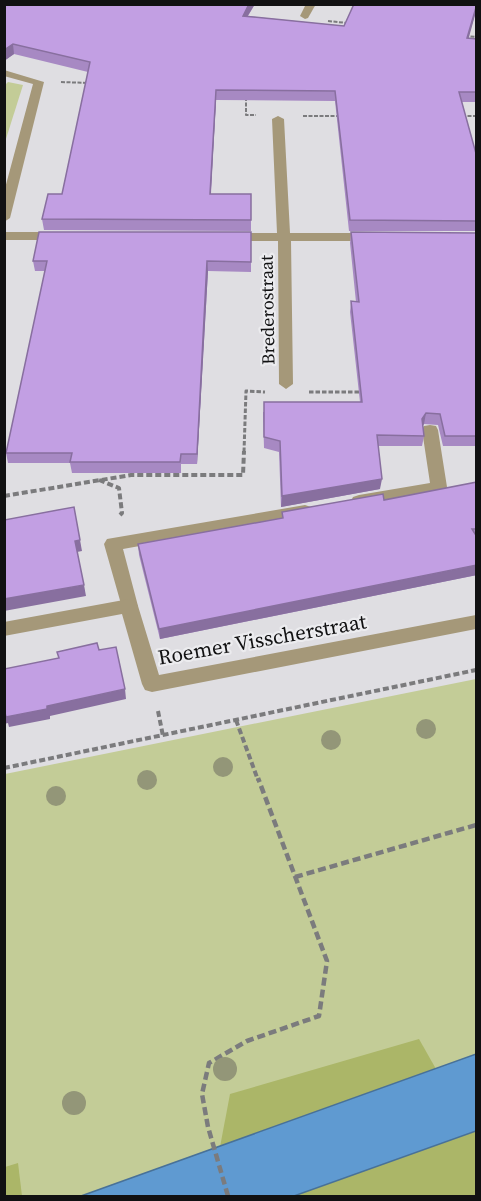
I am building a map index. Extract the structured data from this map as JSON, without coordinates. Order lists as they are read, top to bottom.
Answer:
{
  "streets": {
    "street": ["Brederostraat", "Roemer Visscherstraat"]
  }
}
